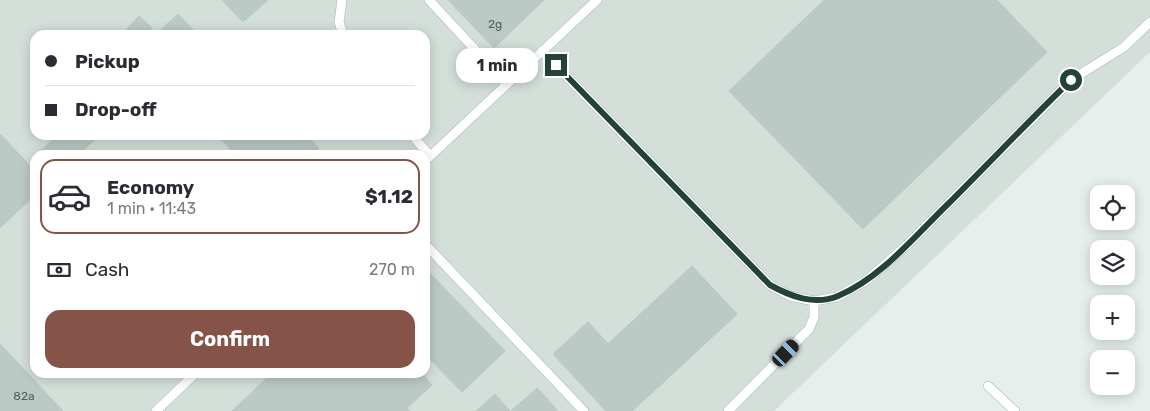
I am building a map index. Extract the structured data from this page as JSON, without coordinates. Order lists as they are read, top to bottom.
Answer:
{
  "house_numbers": ["2g", "82a"],
  "page": {
    "banner": ["Pickup", "Drop-off"],
    "bubble": "1 min",
    "list": [
      {
        "name": "Economy",
        "note": "1 min · 11:43",
        "value": "$1.12"
      }
    ],
    "map_buttons": ["+", "−"],
    "pay": ["Cash", "270 m"],
    "buttons": "Confirm"
  }
}
